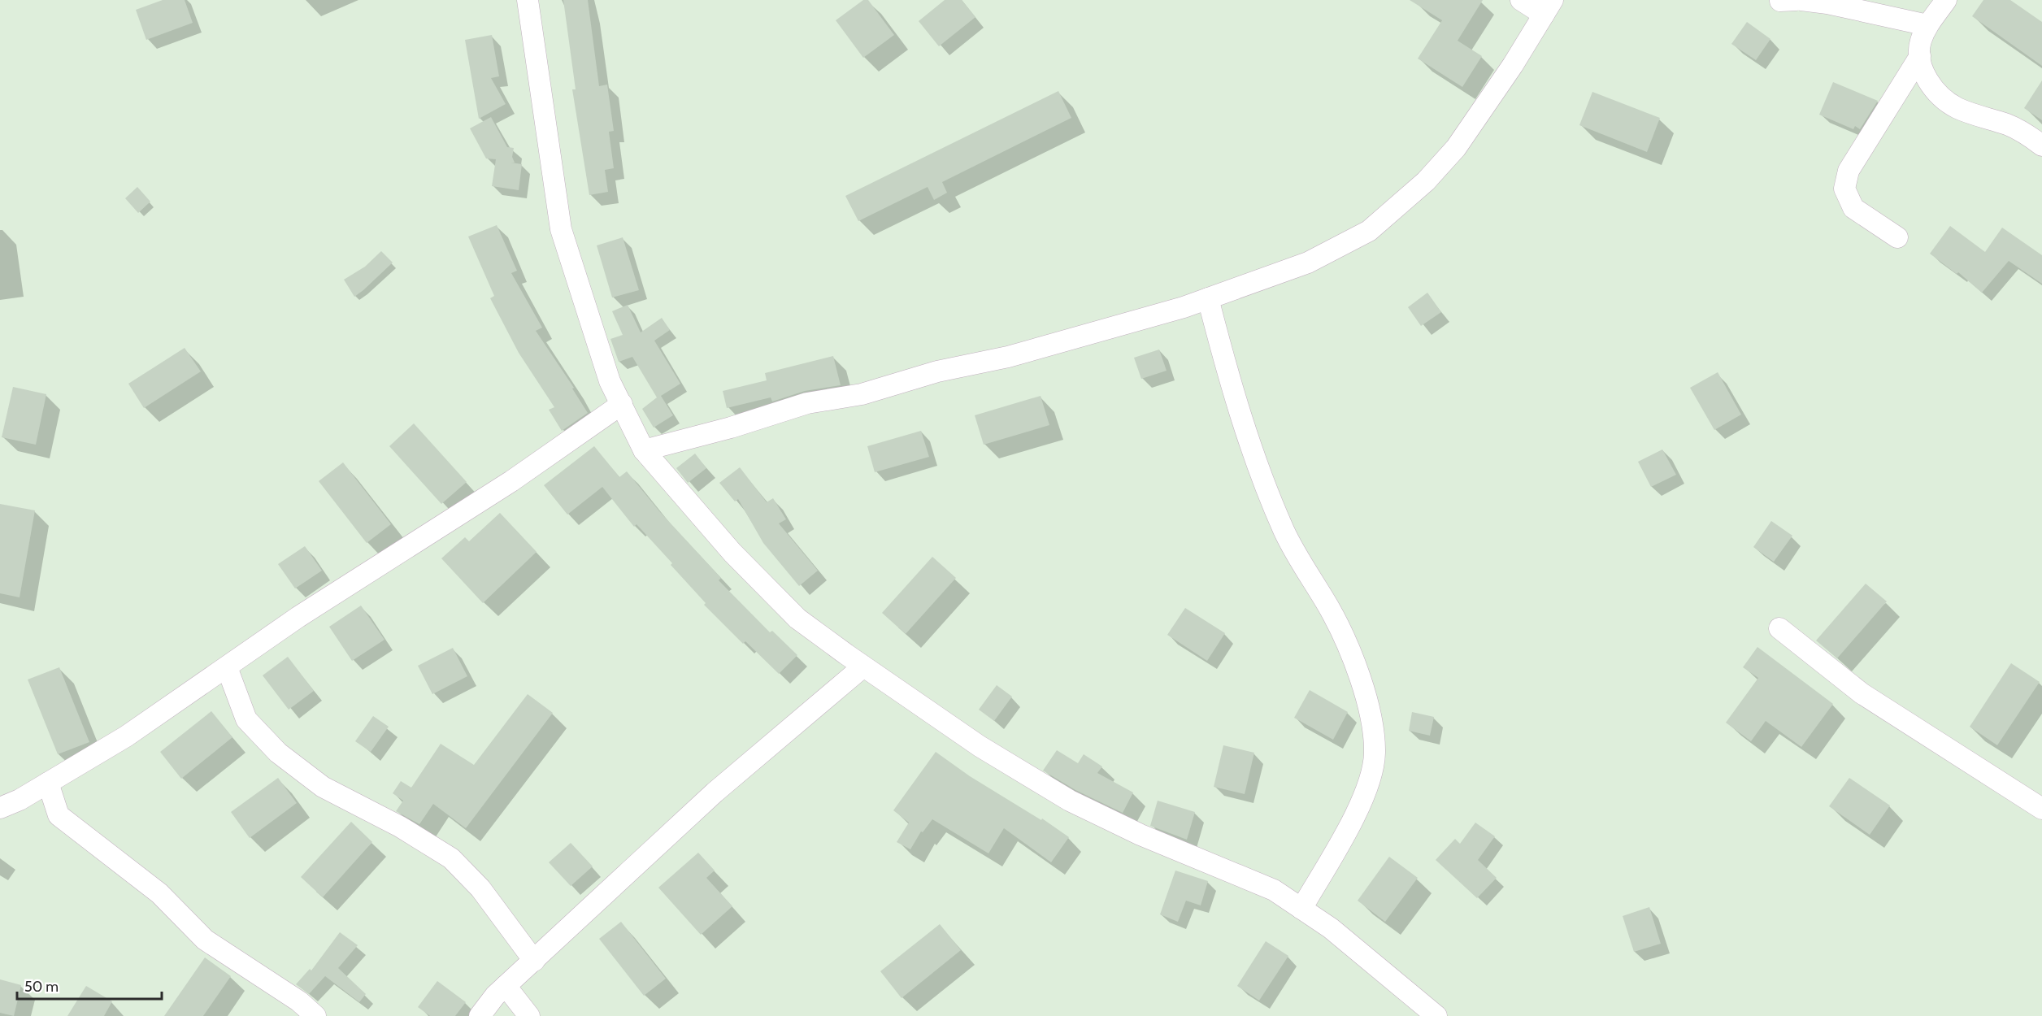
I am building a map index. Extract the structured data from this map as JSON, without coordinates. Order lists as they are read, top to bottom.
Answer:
{
  "scale_bar": "50 m"
}
